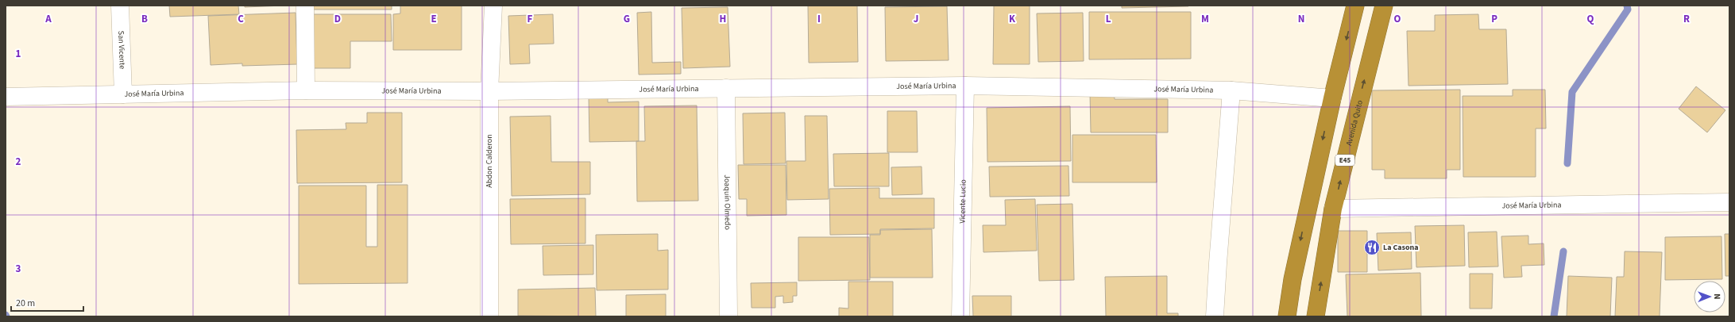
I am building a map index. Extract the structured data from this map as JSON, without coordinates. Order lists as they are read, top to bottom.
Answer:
{
  "streets": {
    "highway": ["Avenida Quito", "E45"],
    "street": [
      "San Vicente",
      "José María Urbina",
      "Abdon Calderon",
      "Vicente Lucio",
      "Joaquín Olmedo"
    ]
  },
  "crossings": [
    ["San Vicente", "José María Urbina"],
    ["José María Urbina", "Avenida Quito"],
    ["José María Urbina", "Abdon Calderon"],
    ["José María Urbina", "Vicente Lucio"],
    ["José María Urbina", "Joaquín Olmedo"]
  ],
  "places": {
    "restaurant": ["La Casona"]
  },
  "scale_bar": "20 m",
  "north": "right",
  "grid": {
    "columns": [
      "A",
      "B",
      "C",
      "D",
      "E",
      "F",
      "G",
      "H",
      "I",
      "J",
      "K",
      "L",
      "M",
      "N",
      "O",
      "P",
      "Q",
      "R"
    ],
    "rows": ["1", "2", "3"]
  }
}
